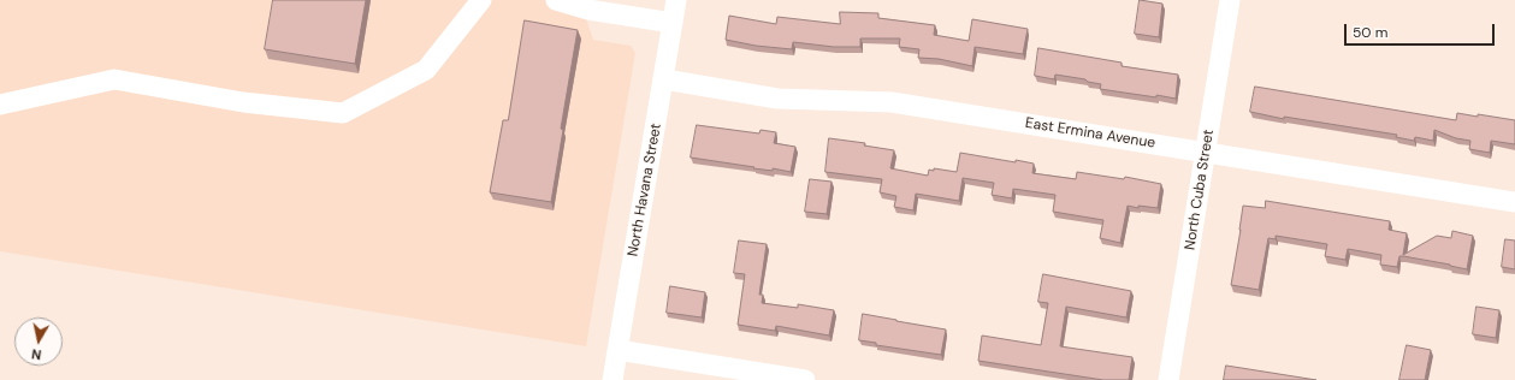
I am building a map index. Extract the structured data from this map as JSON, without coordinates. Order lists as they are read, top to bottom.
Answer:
{
  "streets": {
    "street": ["East Ermina Avenue", "North Havana Street", "North Cuba Street"]
  },
  "crossings": [
    ["East Ermina Avenue", "North Havana Street"],
    ["East Ermina Avenue", "North Cuba Street"]
  ],
  "scale_bar": "50 m",
  "north": "bottom"
}
